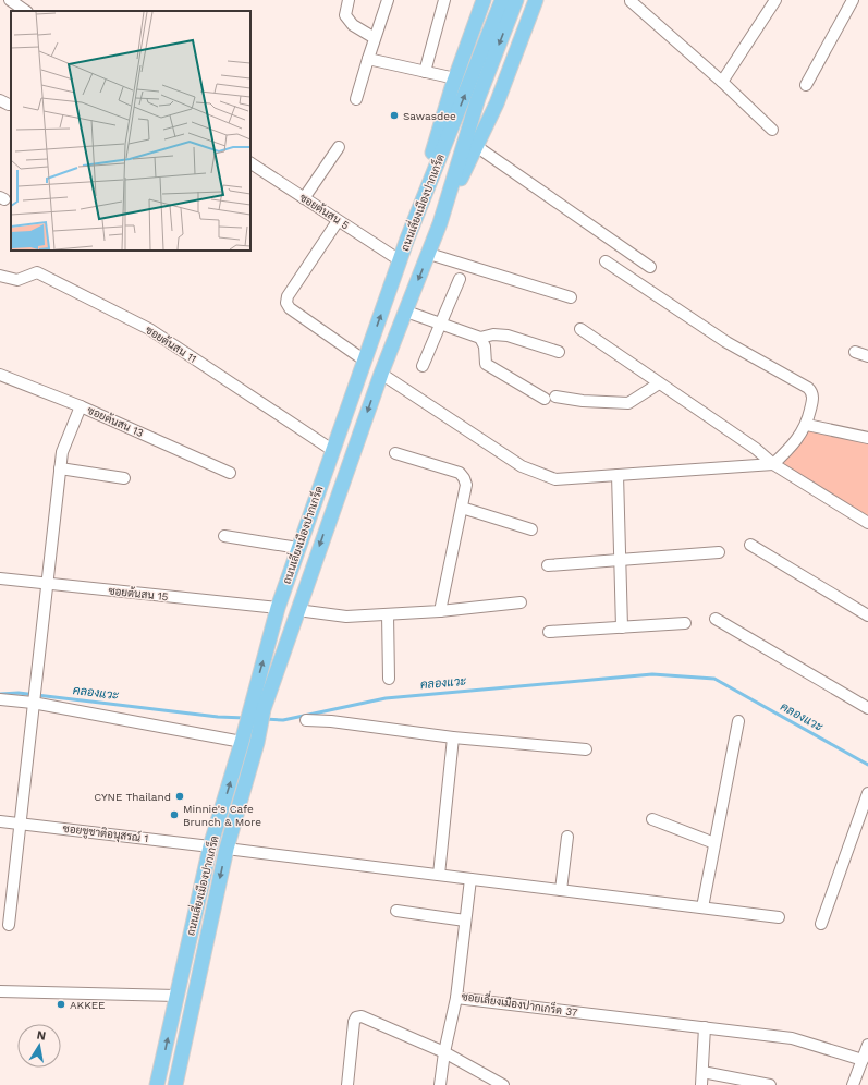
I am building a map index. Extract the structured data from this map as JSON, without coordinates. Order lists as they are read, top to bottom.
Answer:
{
  "streets": {
    "main road": ["ถนนเลี่ยงเมืองปากเกร็ด"],
    "street": [
      "ซอยต้นสน 5",
      "ซอยต้นสน 11",
      "ซอยต้นสน 13",
      "ซอยต้นสน 15",
      "ซอยชูชาติอนุสรณ์ 1",
      "ซอยเลี่ยงเมืองปากเกร็ด 37"
    ]
  },
  "crossings": [
    ["ถนนเลี่ยงเมืองปากเกร็ด", "ซอยต้นสน 5"],
    ["ถนนเลี่ยงเมืองปากเกร็ด", "ซอยต้นสน 11"],
    ["ถนนเลี่ยงเมืองปากเกร็ด", "ซอยต้นสน 15"],
    ["ถนนเลี่ยงเมืองปากเกร็ด", "ซอยชูชาติอนุสรณ์ 1"]
  ],
  "water": ["คลองแวะ"],
  "places": [
    "Sawasdee",
    "CYNE Thailand",
    "Minnie's Cafe Brunch & More",
    "AKKEE"
  ],
  "north": "top"
}
